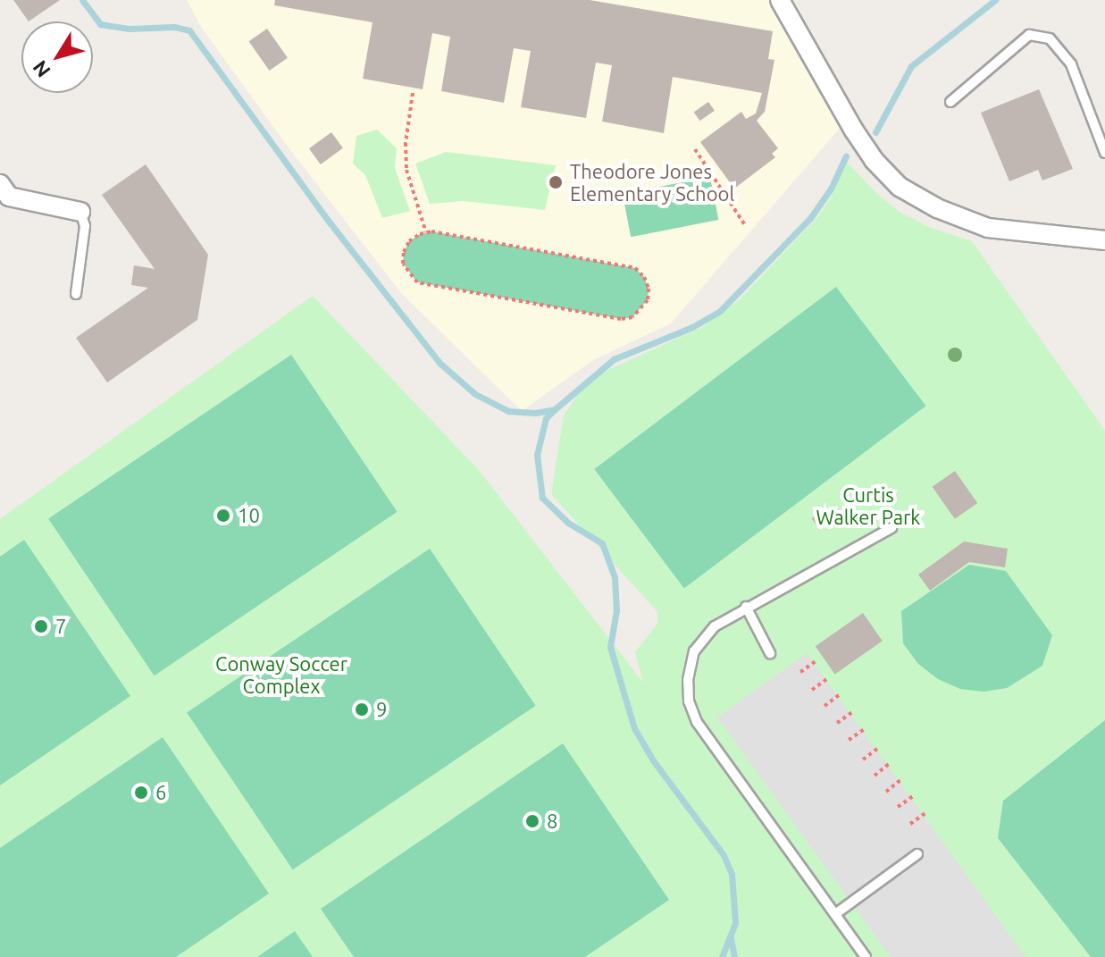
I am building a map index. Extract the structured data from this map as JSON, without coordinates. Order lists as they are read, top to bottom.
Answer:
{
  "parks": ["Curtis Walker Park", "Conway Soccer Complex"],
  "places": [
    "Theodore Jones Elementary School",
    "10",
    "7",
    "9",
    "6",
    "8"
  ],
  "north": "bottom left"
}
